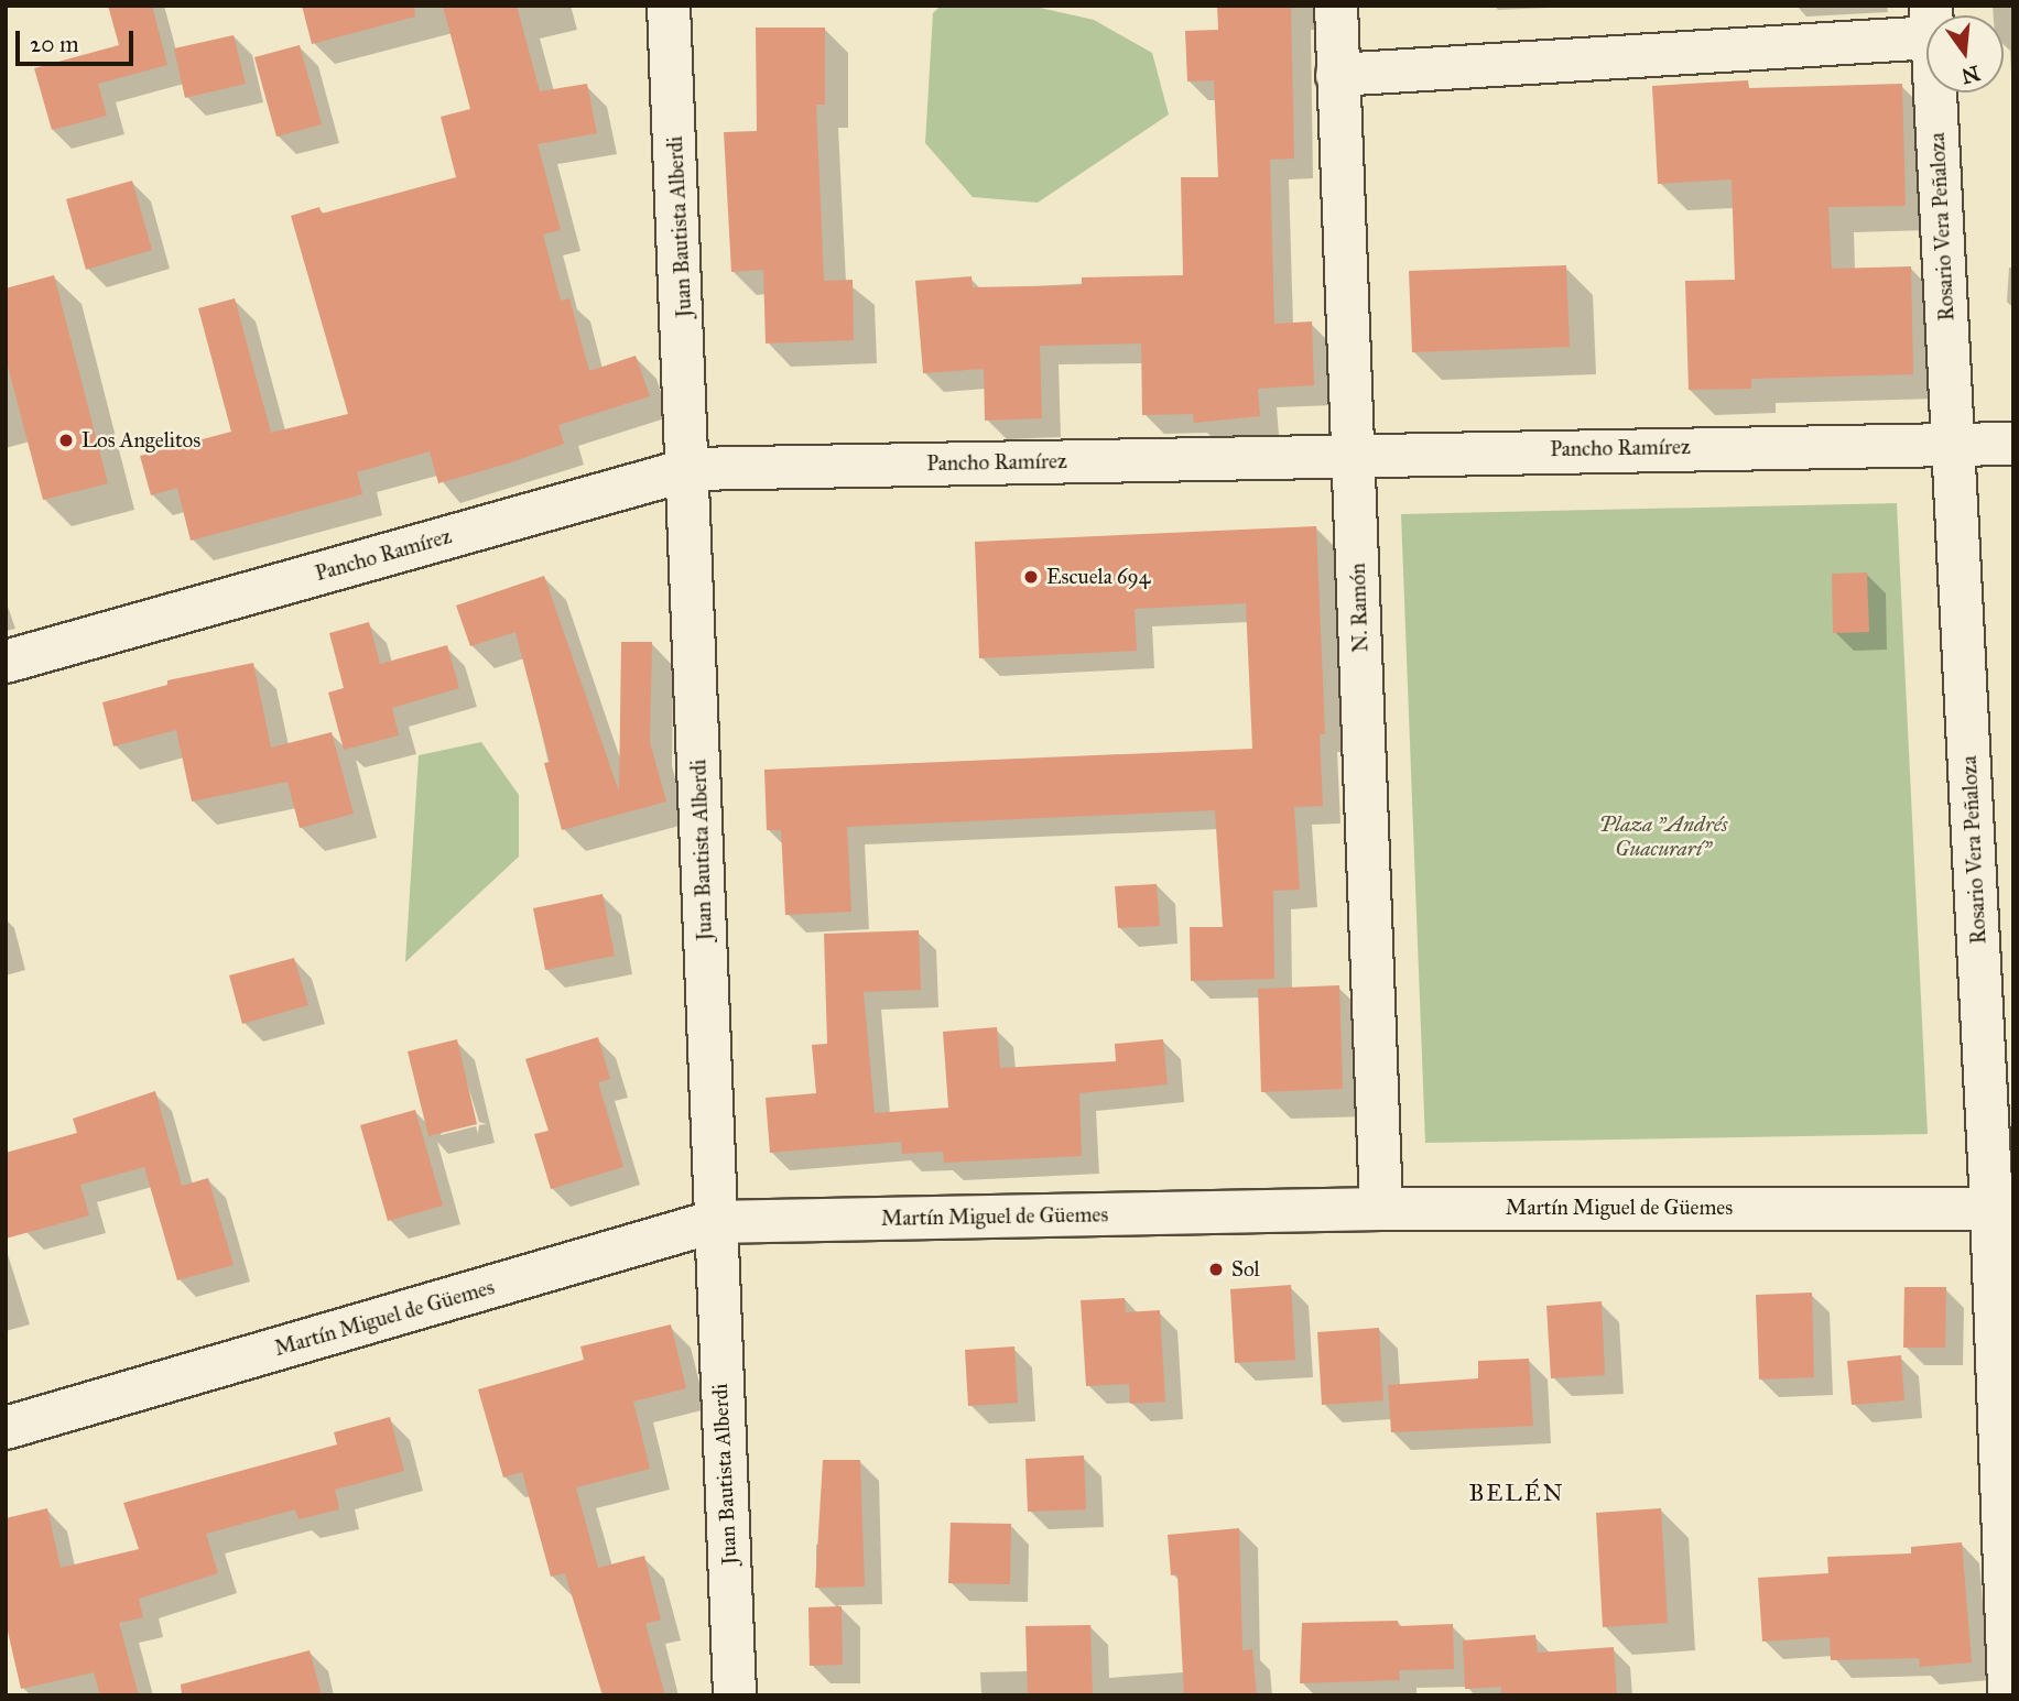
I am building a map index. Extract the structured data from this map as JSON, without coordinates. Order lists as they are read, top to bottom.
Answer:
{
  "streets": {
    "street": [
      "Juan Bautista Alberdi",
      "Rosario Vera Peñaloza",
      "Pancho Ramírez",
      "N. Ramón",
      "Martín Miguel de Güemes"
    ]
  },
  "crossings": [
    ["Juan Bautista Alberdi", "Pancho Ramírez"],
    ["Juan Bautista Alberdi", "Martín Miguel de Güemes"],
    ["Rosario Vera Peñaloza", "Pancho Ramírez"],
    ["Rosario Vera Peñaloza", "Martín Miguel de Güemes"],
    ["Pancho Ramírez", "N. Ramón"],
    ["N. Ramón", "Martín Miguel de Güemes"]
  ],
  "districts": ["BELÉN"],
  "parks": ["Plaza \"Andrés Guacurarí\""],
  "places": ["Los Angelitos", "Escuela 694", "Sol"],
  "scale_bar": "20 m",
  "north": "bottom"
}
